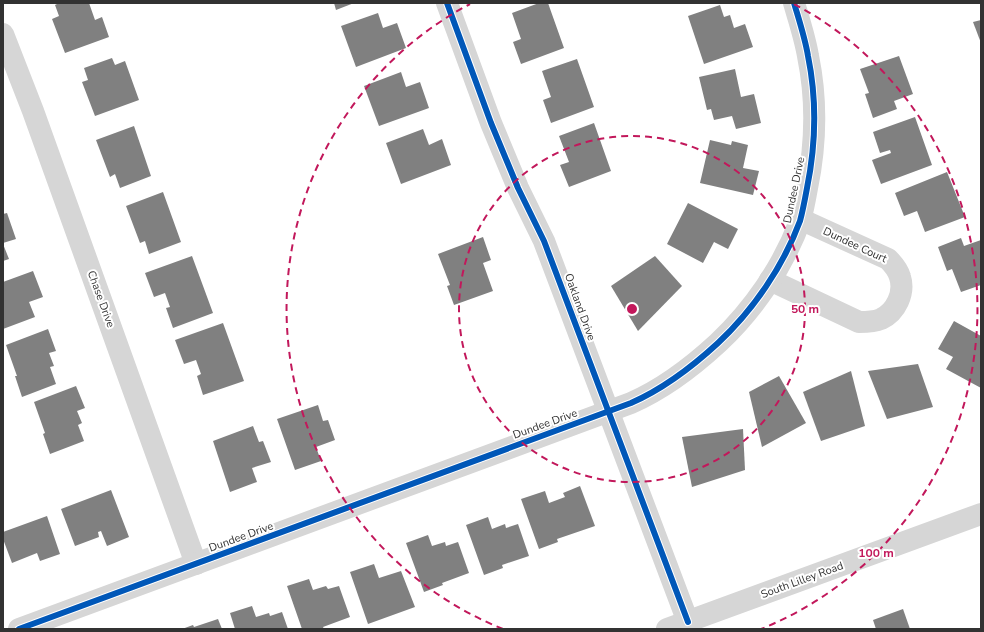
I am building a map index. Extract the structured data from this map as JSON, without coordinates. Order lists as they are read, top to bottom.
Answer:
{
  "streets": {
    "street": [
      "Dundee Drive",
      "Dundee Court",
      "Chase Drive",
      "Oakland Drive",
      "South Lilley Road"
    ]
  },
  "crossings": [
    ["Dundee Drive", "Dundee Court"],
    ["Dundee Drive", "Chase Drive"],
    ["Dundee Drive", "Oakland Drive"],
    ["Oakland Drive", "South Lilley Road"]
  ],
  "rings": ["50 m", "100 m"]
}
